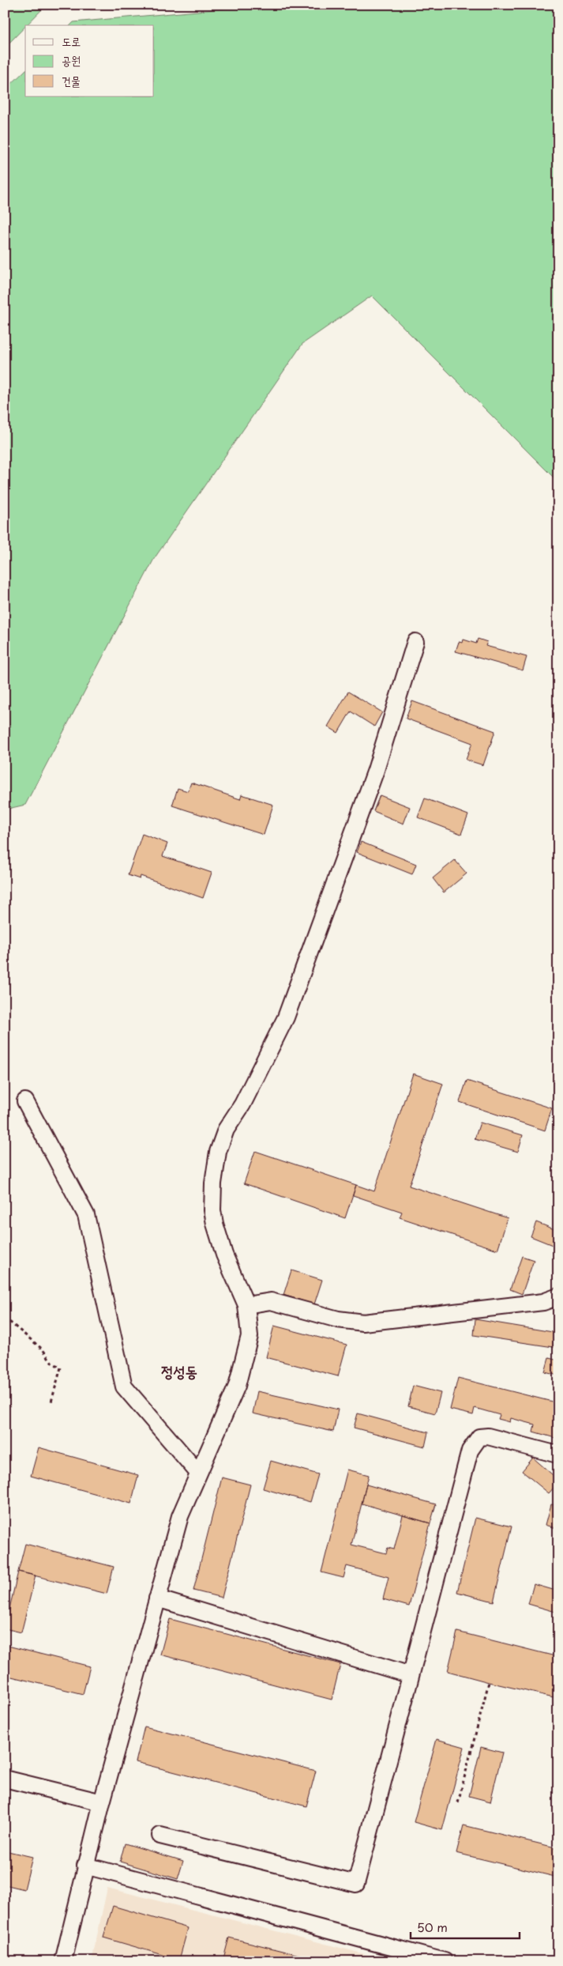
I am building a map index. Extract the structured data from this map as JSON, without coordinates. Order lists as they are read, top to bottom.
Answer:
{
  "districts": ["정성동"],
  "legend": ["도로", "공원", "건물"],
  "scale_bar": "50 m"
}
